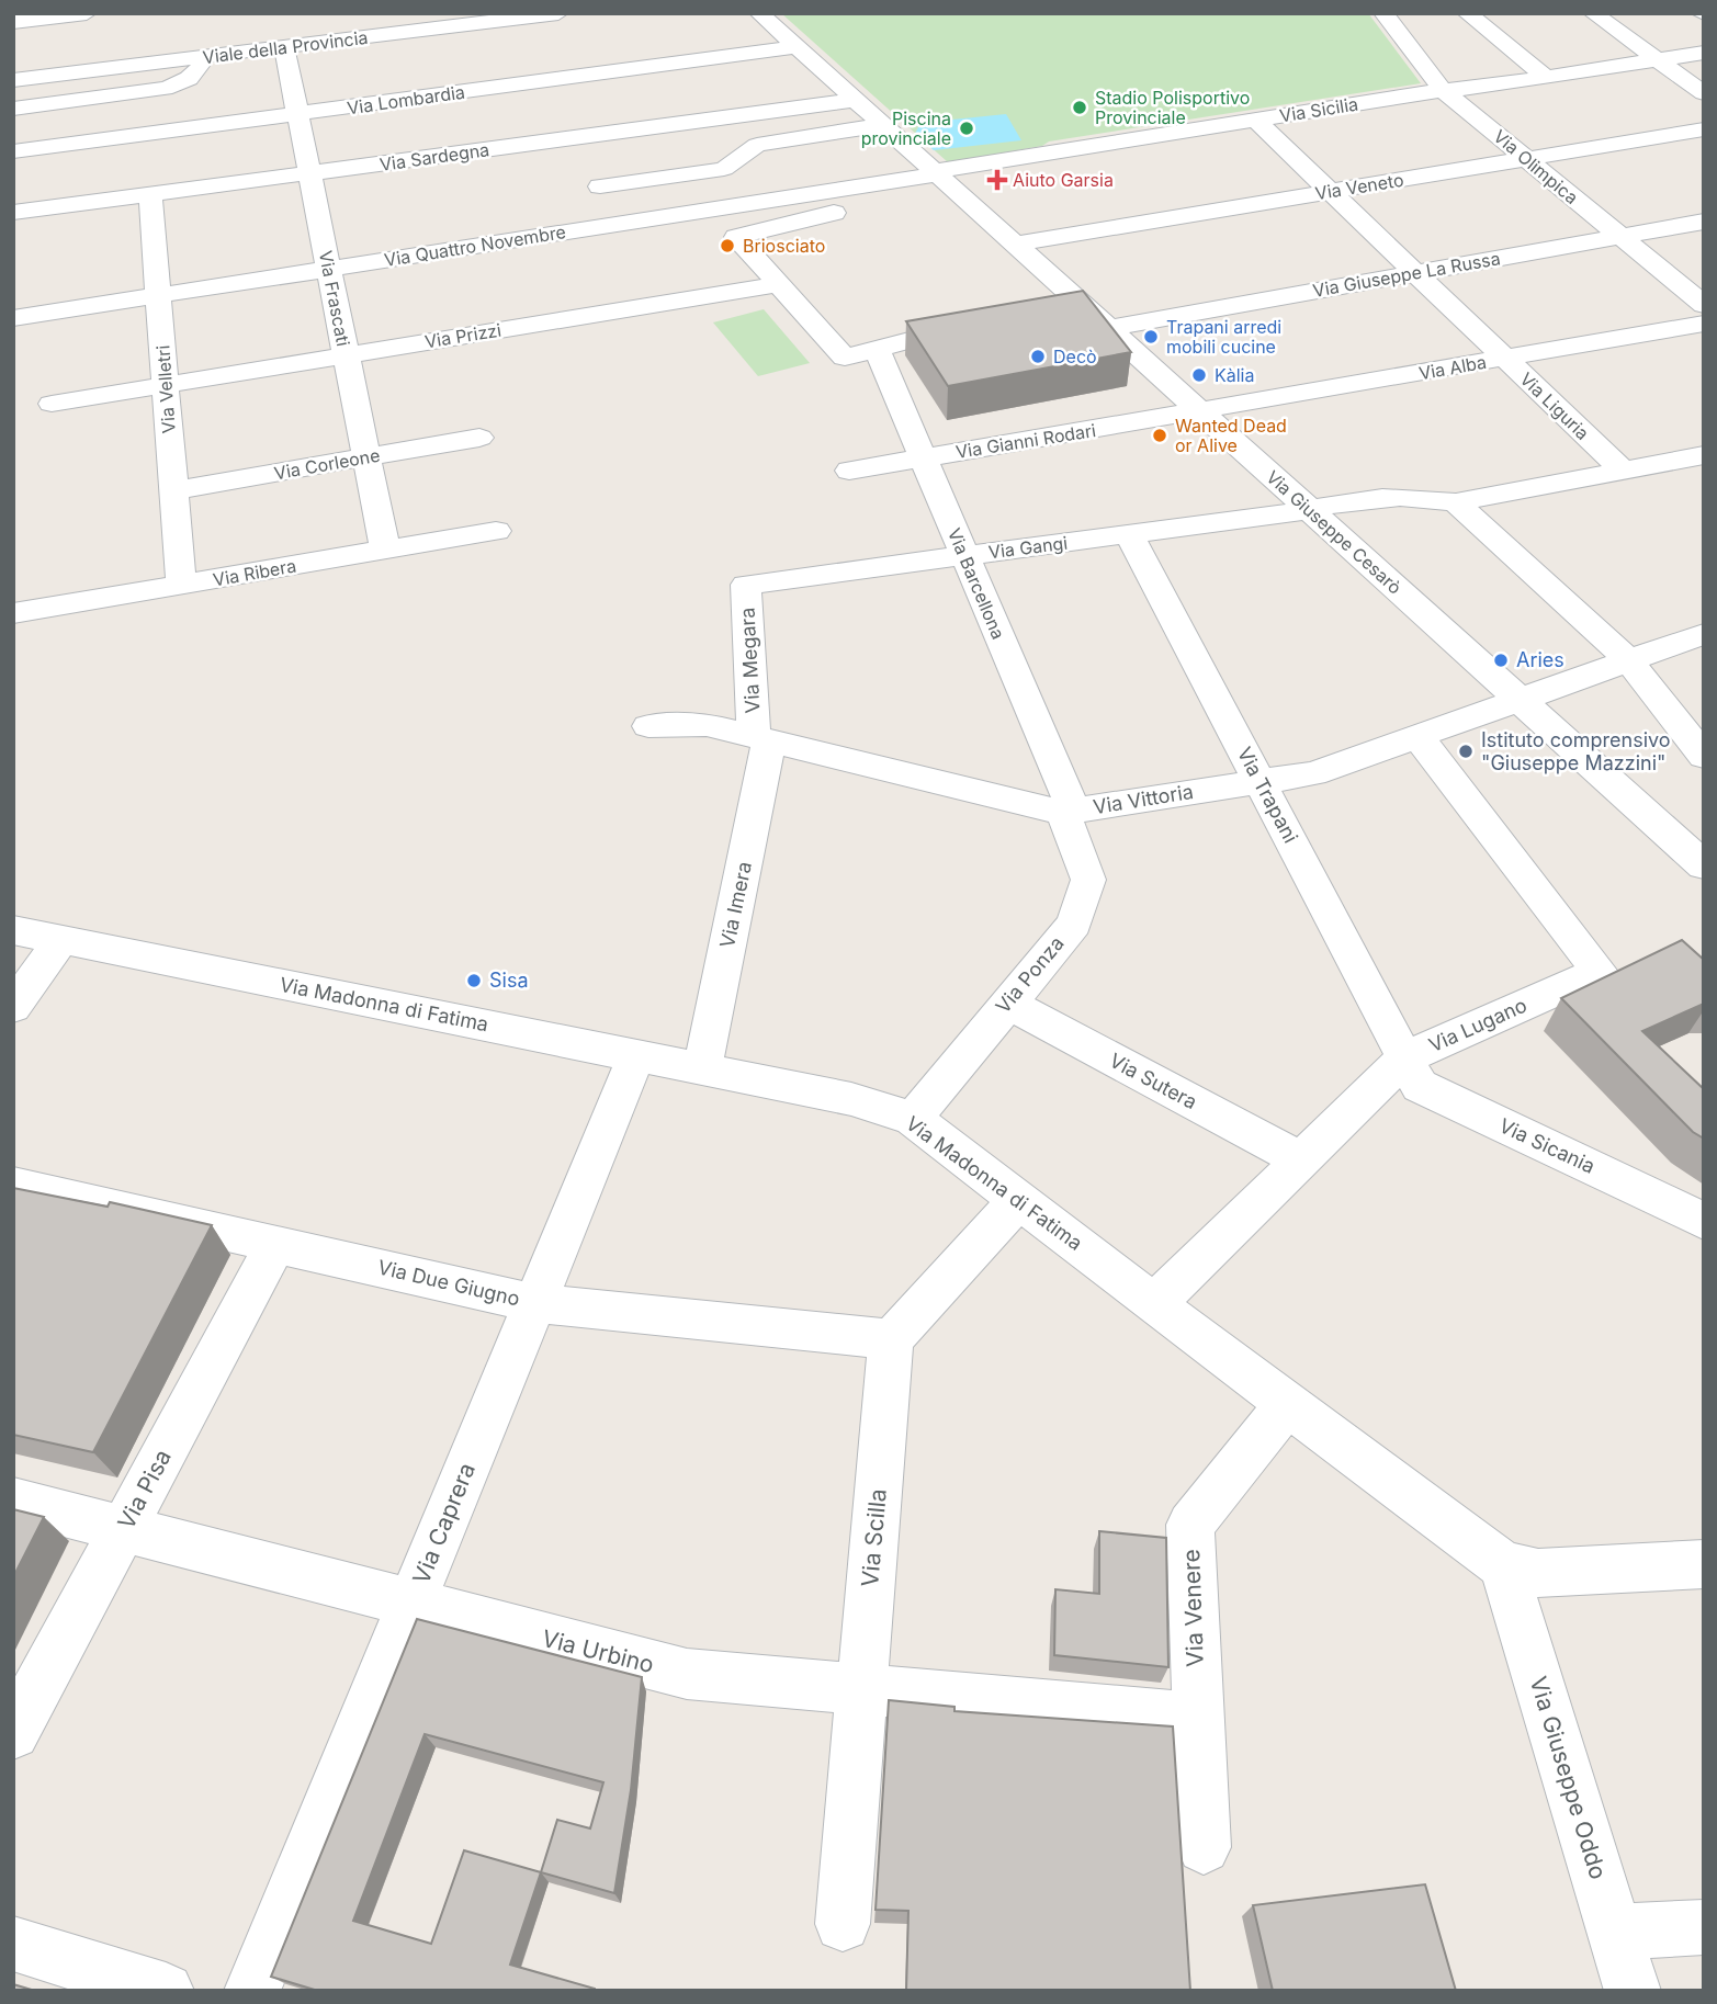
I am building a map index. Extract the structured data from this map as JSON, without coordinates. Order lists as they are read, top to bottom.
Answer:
{
  "streets": {
    "street": [
      "Viale della Provincia",
      "Via Lombardia",
      "Via Sicilia",
      "Via Sardegna",
      "Via Olimpica",
      "Via Veneto",
      "Via Quattro Novembre",
      "Via Giuseppe La Russa",
      "Via Frascati",
      "Via Prizzi",
      "Via Alba",
      "Via Velletri",
      "Via Liguria",
      "Via Gianni Rodari",
      "Via Corleone",
      "Via Giuseppe Cesarò",
      "Via Gangi",
      "Via Ribera",
      "Via Barcellona",
      "Via Megara",
      "Via Trapani",
      "Via Vittoria",
      "Via Imera",
      "Via Ponza",
      "Via Madonna di Fatima",
      "Via Lugano",
      "Via Sutera",
      "Via Sicania",
      "Via Due Giugno",
      "Via Pisa",
      "Via Caprera",
      "Via Scilla",
      "Via Venere",
      "Via Urbino",
      "Via Giuseppe Oddo"
    ]
  },
  "crossings": [
    ["Viale della Provincia", "Via Frascati"],
    ["Via Lombardia", "Via Frascati"],
    ["Via Lombardia", "Via Giuseppe Cesarò"],
    ["Via Sicilia", "Via Olimpica"],
    ["Via Sicilia", "Via Quattro Novembre"],
    ["Via Sicilia", "Via Liguria"],
    ["Via Sicilia", "Via Giuseppe Cesarò"],
    ["Via Sardegna", "Via Frascati"],
    ["Via Sardegna", "Via Velletri"],
    ["Via Sardegna", "Via Giuseppe Cesarò"],
    ["Via Olimpica", "Via Veneto"],
    ["Via Olimpica", "Via Giuseppe La Russa"],
    ["Via Veneto", "Via Liguria"],
    ["Via Veneto", "Via Giuseppe Cesarò"],
    ["Via Quattro Novembre", "Via Frascati"],
    ["Via Quattro Novembre", "Via Velletri"],
    ["Via Quattro Novembre", "Via Giuseppe Cesarò"],
    ["Via Giuseppe La Russa", "Via Liguria"],
    ["Via Giuseppe La Russa", "Via Giuseppe Cesarò"],
    ["Via Frascati", "Via Prizzi"],
    ["Via Frascati", "Via Corleone"],
    ["Via Frascati", "Via Ribera"],
    ["Via Prizzi", "Via Velletri"],
    ["Via Alba", "Via Liguria"],
    ["Via Alba", "Via Gianni Rodari"],
    ["Via Alba", "Via Giuseppe Cesarò"],
    ["Via Velletri", "Via Corleone"],
    ["Via Velletri", "Via Ribera"],
    ["Via Liguria", "Via Gangi"],
    ["Via Gianni Rodari", "Via Giuseppe Cesarò"],
    ["Via Gianni Rodari", "Via Barcellona"],
    ["Via Giuseppe Cesarò", "Via Gangi"],
    ["Via Giuseppe Cesarò", "Via Vittoria"],
    ["Via Gangi", "Via Barcellona"],
    ["Via Gangi", "Via Megara"],
    ["Via Gangi", "Via Trapani"],
    ["Via Barcellona", "Via Vittoria"],
    ["Via Barcellona", "Via Ponza"],
    ["Via Megara", "Via Vittoria"],
    ["Via Megara", "Via Imera"],
    ["Via Trapani", "Via Vittoria"],
    ["Via Trapani", "Via Lugano"],
    ["Via Trapani", "Via Sicania"],
    ["Via Vittoria", "Via Imera"],
    ["Via Vittoria", "Via Ponza"],
    ["Via Vittoria", "Via Lugano"],
    ["Via Imera", "Via Madonna di Fatima"],
    ["Via Ponza", "Via Madonna di Fatima"],
    ["Via Ponza", "Via Sutera"],
    ["Via Madonna di Fatima", "Via Lugano"],
    ["Via Madonna di Fatima", "Via Caprera"],
    ["Via Madonna di Fatima", "Via Venere"],
    ["Via Madonna di Fatima", "Via Giuseppe Oddo"],
    ["Via Lugano", "Via Sutera"],
    ["Via Lugano", "Via Sicania"],
    ["Via Due Giugno", "Via Pisa"],
    ["Via Due Giugno", "Via Caprera"],
    ["Via Due Giugno", "Via Scilla"],
    ["Via Pisa", "Via Urbino"],
    ["Via Caprera", "Via Urbino"],
    ["Via Scilla", "Via Urbino"],
    ["Via Venere", "Via Urbino"]
  ],
  "places": {
    "other": [
      "Stadio Polisportivo Provinciale",
      "Piscina provinciale",
      "Briosciato",
      "Trapani arredi mobili cucine",
      "Decò",
      "Kàlia",
      "Wanted Dead or Alive",
      "Aries",
      "Istituto comprensivo \"Giuseppe Mazzini\"",
      "Sisa"
    ],
    "health": ["Aiuto Garsia"]
  }
}
